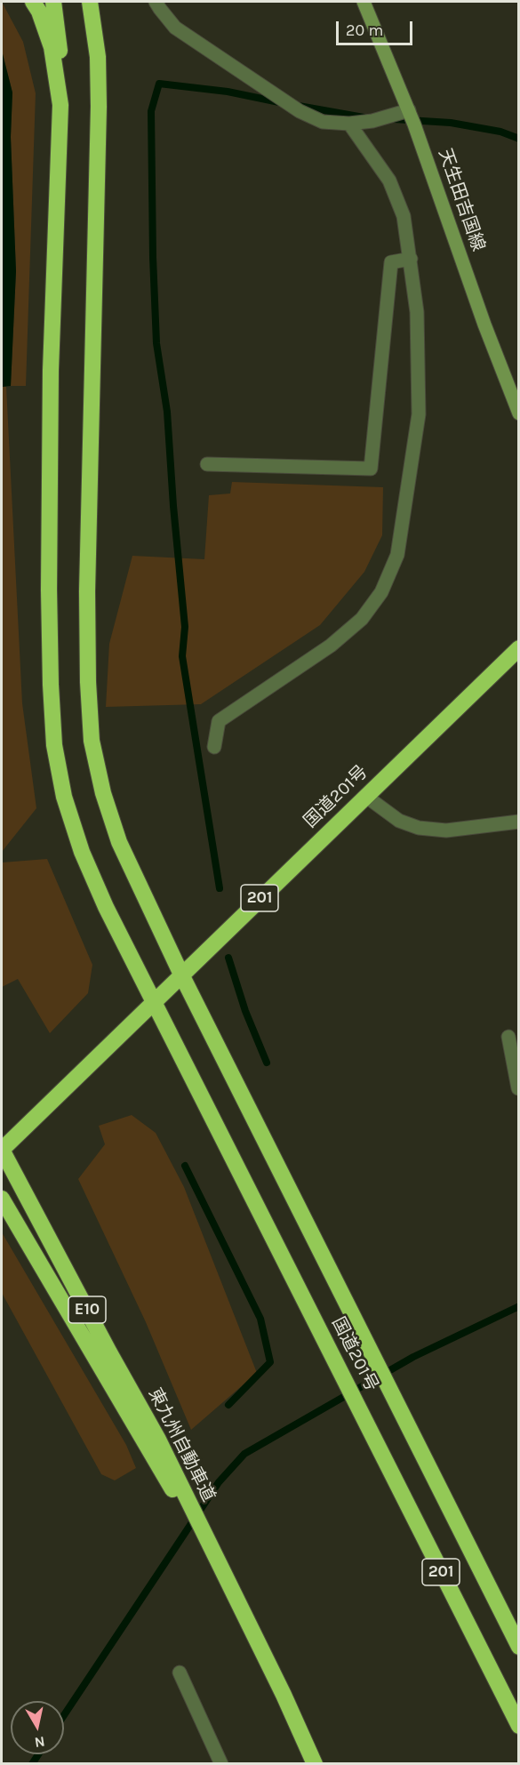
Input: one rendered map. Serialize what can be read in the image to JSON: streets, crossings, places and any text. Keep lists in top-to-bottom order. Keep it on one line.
{"streets":{"highway":["国道201号","201","E10","東九州自動車道"],"main road":["天生田吉国線"]},"crossings":[["国道201号","東九州自動車道"]],"scale_bar":"20 m","north":"bottom"}
